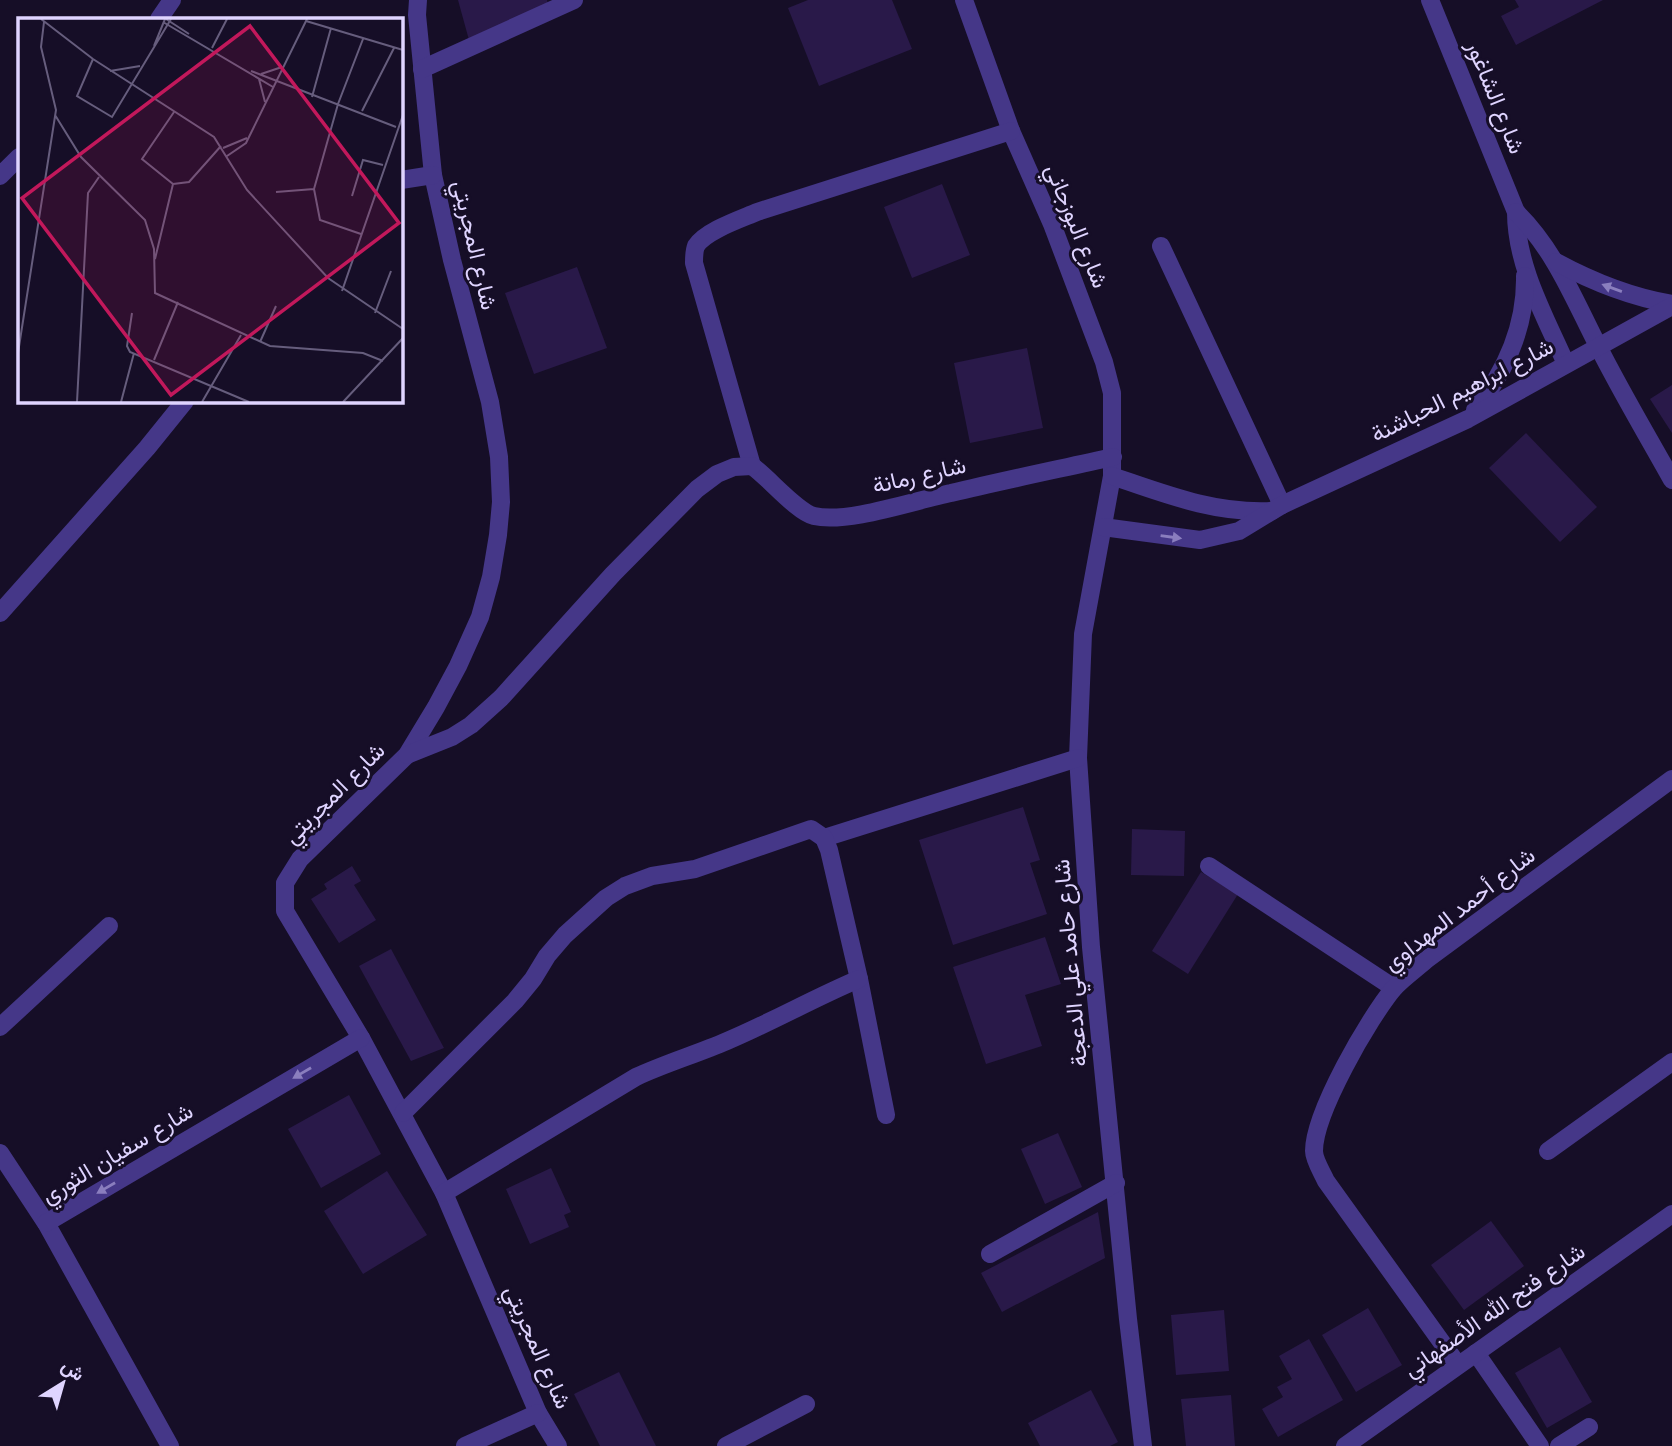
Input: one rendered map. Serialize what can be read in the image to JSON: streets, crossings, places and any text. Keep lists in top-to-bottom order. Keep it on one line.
{"streets":{"street":["شارع الشاغور","شارع البوزجاني","شارع المجريتي","شارع ابراهيم الحباشنة","شارع رمانة","شارع أحمد المهداوي","شارع حامد علي الدعجة","شارع سفيان الثوري","شارع فتح الله الأصفهاني"]},"crossings":[["شارع الشاغور","شارع ابراهيم الحباشنة"],["شارع البوزجاني","شارع ابراهيم الحباشنة"],["شارع البوزجاني","شارع رمانة"],["شارع البوزجاني","شارع حامد علي الدعجة"],["شارع المجريتي","شارع سفيان الثوري"],["شارع ابراهيم الحباشنة","شارع حامد علي الدعجة"],["شارع أحمد المهداوي","شارع فتح الله الأصفهاني"]],"one_way":["شارع سفيان الثوري"],"north":"top right"}
